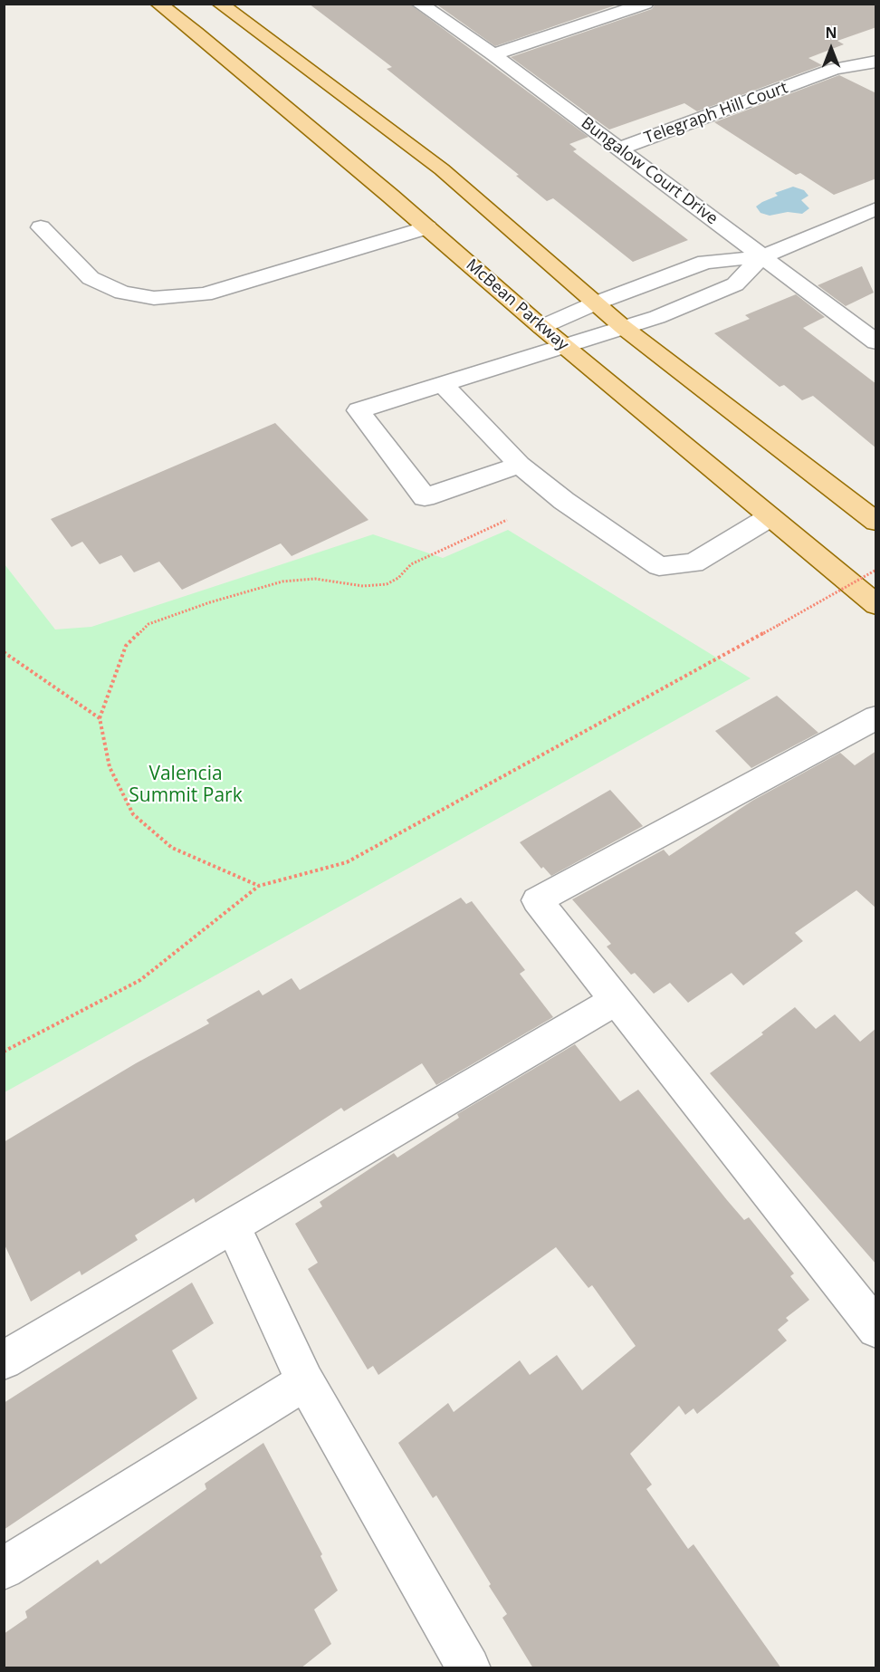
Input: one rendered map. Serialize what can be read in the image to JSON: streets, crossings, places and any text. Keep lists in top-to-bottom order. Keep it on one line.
{"streets":{"main road":["McBean Parkway"],"street":["Telegraph Hill Court","Bungalow Court Drive"]},"crossings":[["Telegraph Hill Court","Bungalow Court Drive"]],"parks":["Valencia Summit Park"],"north":"top"}
